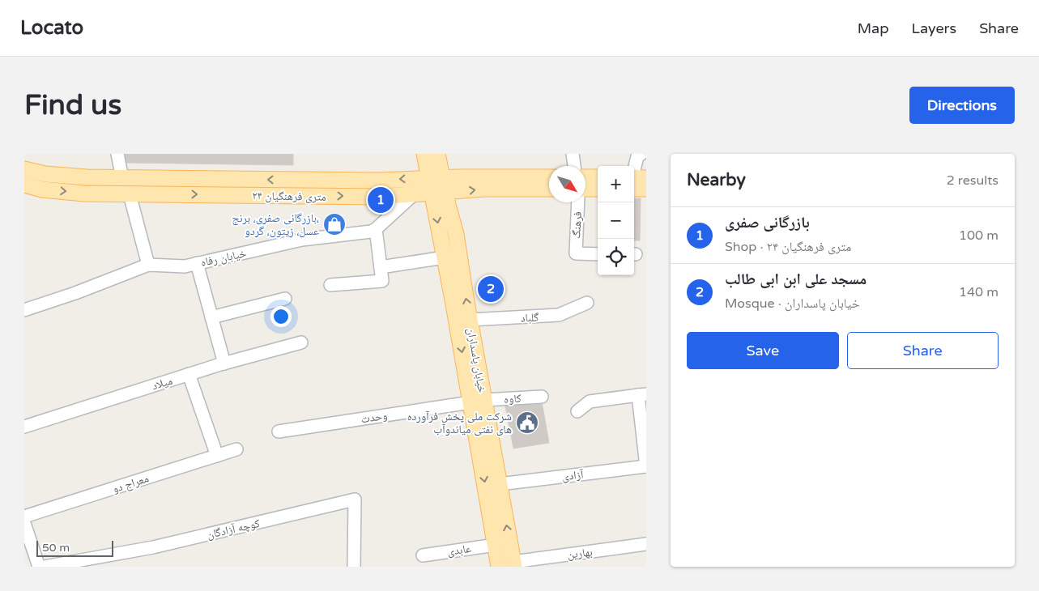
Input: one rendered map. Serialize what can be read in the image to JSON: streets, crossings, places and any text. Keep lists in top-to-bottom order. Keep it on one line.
{"streets":{"main road":["۲۴ متری فرهنگیان","خیابان پاسداران"],"street":["فرهنگ","خیابان رفاه","گلباد","میلاد","کاوه","وحدت","آزادی","معراج دو","کوچه آزادگان","عابدی","بهارین"]},"crossings":[["۲۴ متری فرهنگیان","خیابان پاسداران"],["گلباد","خیابان پاسداران"],["خیابان پاسداران","کاوه"],["خیابان پاسداران","وحدت"],["خیابان پاسداران","آزادی"],["خیابان پاسداران","عابدی"],["خیابان پاسداران","بهارین"],["کاوه","وحدت"]],"places":{"shop":["بازرگانی صفری، برنج، عسل، زیتون، گردو"],"public building":["شرکت ملی پخش فرآورده های نفتی میاندوآب"]},"scale_bar":"50 m","north":"bottom right","page":{"header":"Locato","nav":["Map","Layers","Share"],"buttons":["Directions",["Save","Share"]],"title":"Find us","heading":["Nearby","2 results"],"map_buttons":["+","−"],"pins":["1","2"],"list":[{"mark":"1","name":"بازرگانی صفری","note":"Shop · ۲۴ متری فرهنگیان","value":"100 m"},{"mark":"2","name":"مسجد علی ابن ابی طالب","note":"Mosque · خیابان پاسداران","value":"140 m"}],"scale":"50 m"}}
